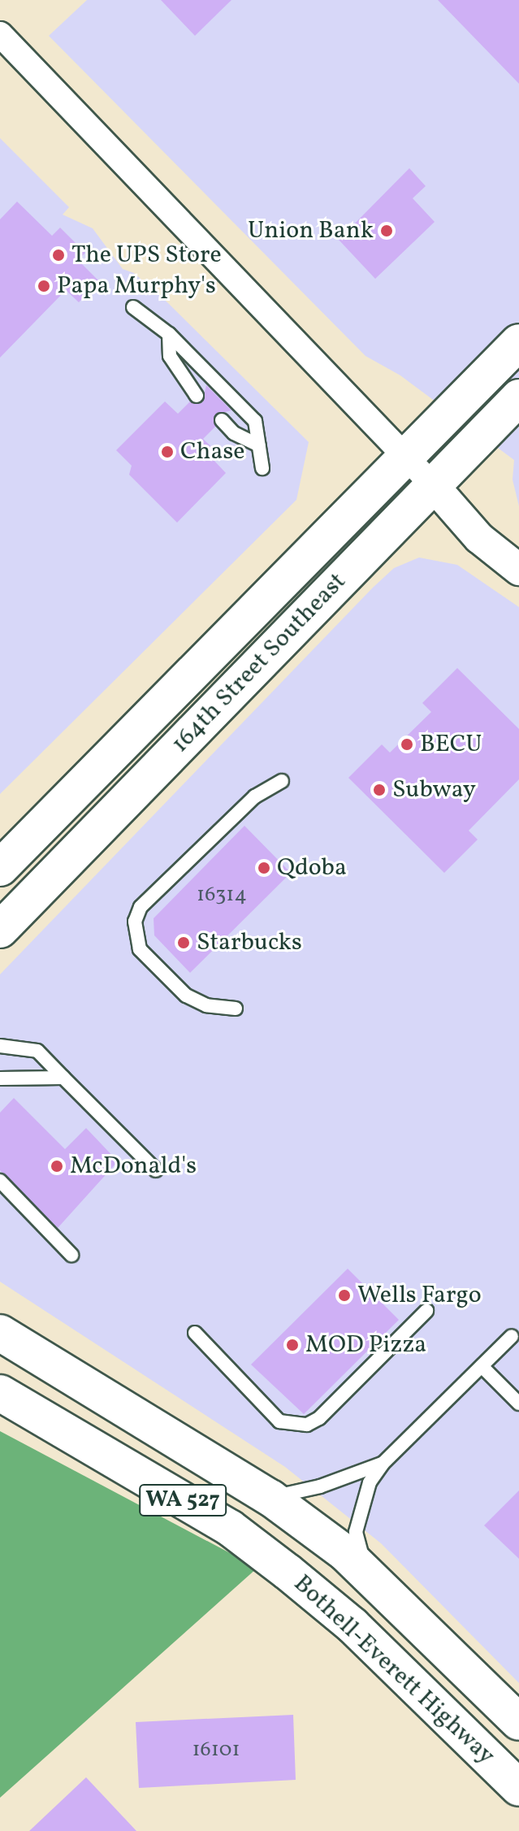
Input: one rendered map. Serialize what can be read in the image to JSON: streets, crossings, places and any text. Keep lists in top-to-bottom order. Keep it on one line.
{"streets":{"main road":["164th Street Southeast","WA 527","Bothell-Everett Highway"]},"places":["Union Bank","The UPS Store","Papa Murphy's","Chase","BECU","Subway","Qdoba","Starbucks","McDonald's","Wells Fargo","MOD Pizza"],"house_numbers":["16314","16101"]}
